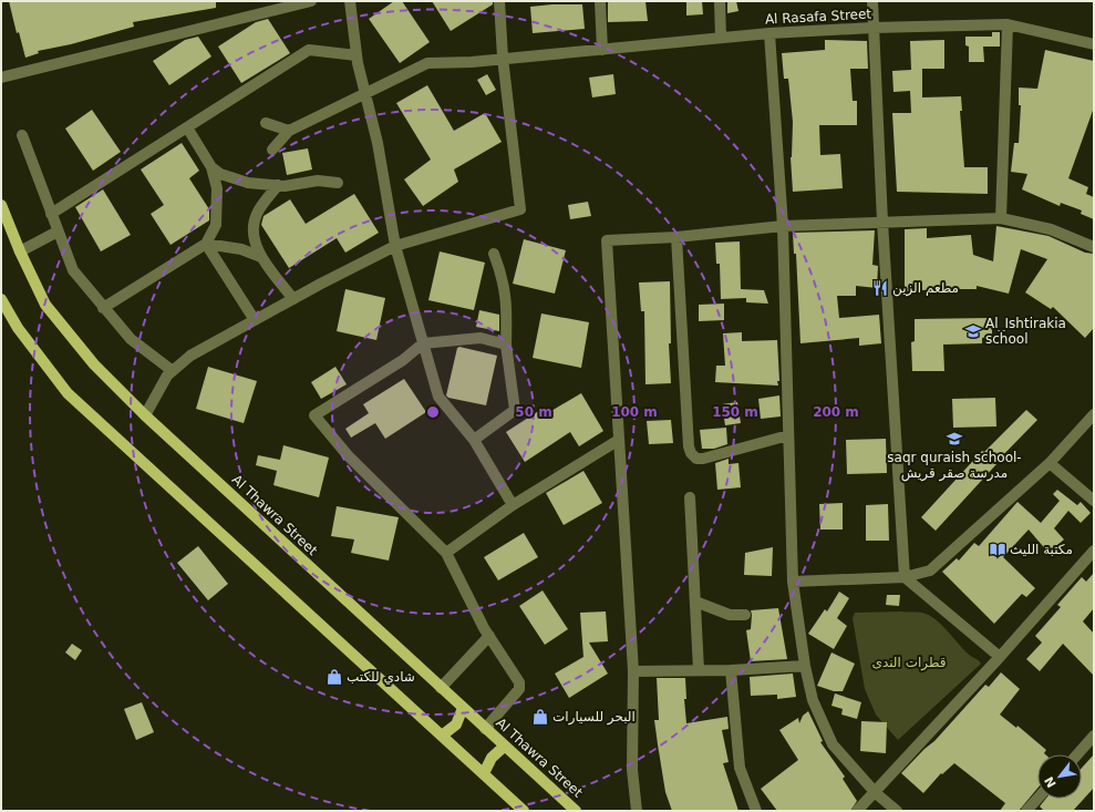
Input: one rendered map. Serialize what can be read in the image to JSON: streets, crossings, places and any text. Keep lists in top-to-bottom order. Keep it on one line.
{"streets":{"main road":["Al Thawra Street"],"street":["Al Rasafa Street"]},"parks":["قطرات الندى"],"places":{"restaurant":["مطعم الزين"],"school or university":["Al_Ishtirakia school","saqr quraish school- مدرسة صقر قريش"],"library":["مكتبة الليث"],"shop":["شادي للكتب","البحر للسيارات"]},"north":"bottom left","rings":["50 m","100 m","150 m","200 m"]}
